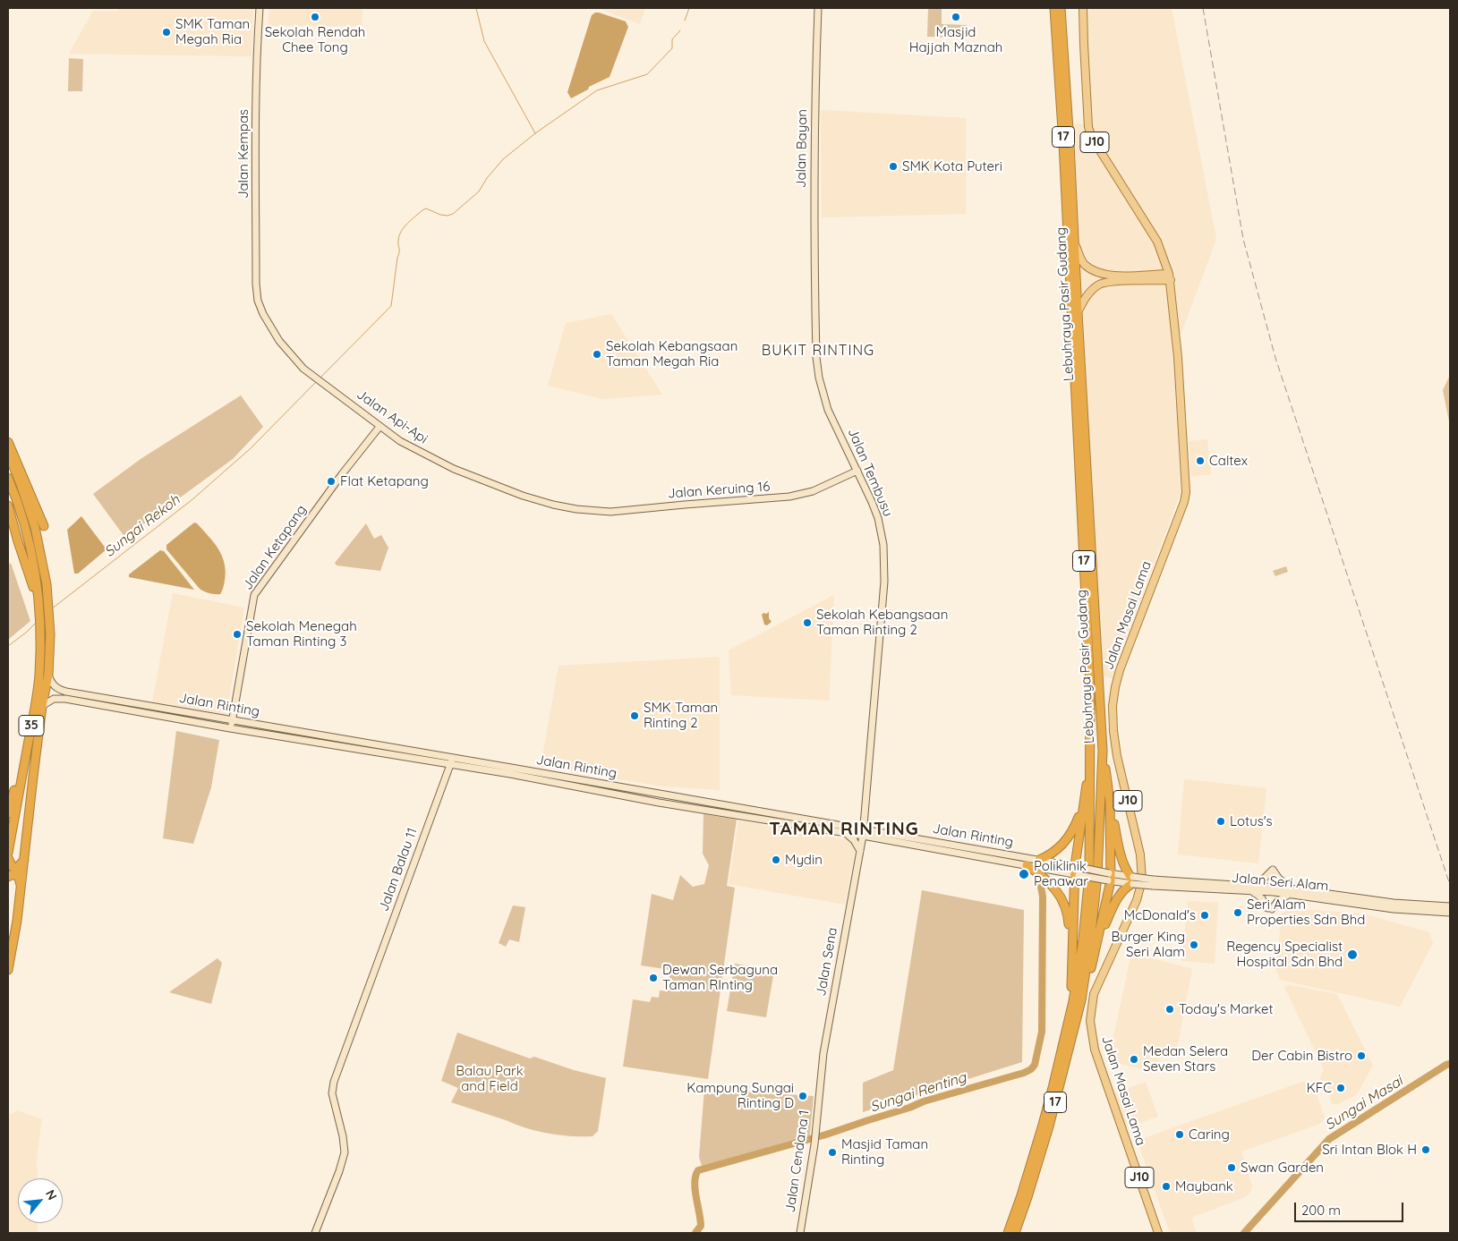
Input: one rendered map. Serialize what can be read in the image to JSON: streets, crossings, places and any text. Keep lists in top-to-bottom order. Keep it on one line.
{"streets":{"highway":["17","Lebuhraya Pasir Gudang","35"],"main road":["J10","Jalan Masai Lama"],"street":["Jalan Bayan","Jalan Kempas","Jalan Api-Api","Jalan Tembusu","Jalan Keruing 16","Jalan Ketapang","Jalan Rinting","Jalan Balau 11","Jalan Seri Alam","Jalan Sena","Jalan Cendana 1"]},"crossings":[["Jalan Bayan","Jalan Tembusu"],["Jalan Kempas","Jalan Api-Api"],["Jalan Api-Api","Jalan Keruing 16"],["Jalan Api-Api","Jalan Ketapang"],["Jalan Tembusu","Jalan Keruing 16"],["Jalan Tembusu","Jalan Rinting"],["Jalan Tembusu","Jalan Sena"],["Jalan Ketapang","Jalan Rinting"],["Jalan Rinting","35"],["Jalan Rinting","Jalan Balau 11"],["Jalan Rinting","Jalan Seri Alam"],["Jalan Rinting","Jalan Sena"],["Jalan Sena","Jalan Cendana 1"]],"districts":["BUKIT RINTING","TAMAN RINTING"],"water":["Sungai Rekoh","Sungai Renting","Sungai Masai"],"parks":["Balau Park and Field"],"places":["Sekolah Rendah Chee Tong","Masjid Hajjah Maznah","SMK Taman Megah Ria","SMK Kota Puteri","Sekolah Kebangsaan Taman Megah Ria","Caltex","Flat Ketapang","Sekolah Kebangsaan Taman Rinting 2","Sekolah Menegah Taman Rinting 3","SMK Taman Rinting 2","Lotus's","Mydin","Poliklinik Penawar","Seri Alam Properties Sdn Bhd","McDonald's","Burger King Seri Alam","Regency Specialist Hospital Sdn Bhd","Dewan Serbaguna Taman RInting","Today's Market","Der Cabin Bistro","Medan Selera Seven Stars","KFC","Kampung Sungai Rinting D","Caring","Sri Intan Blok H","Masjid Taman Rinting","Swan Garden","Maybank"],"scale_bar":"200 m","north":"top right"}
